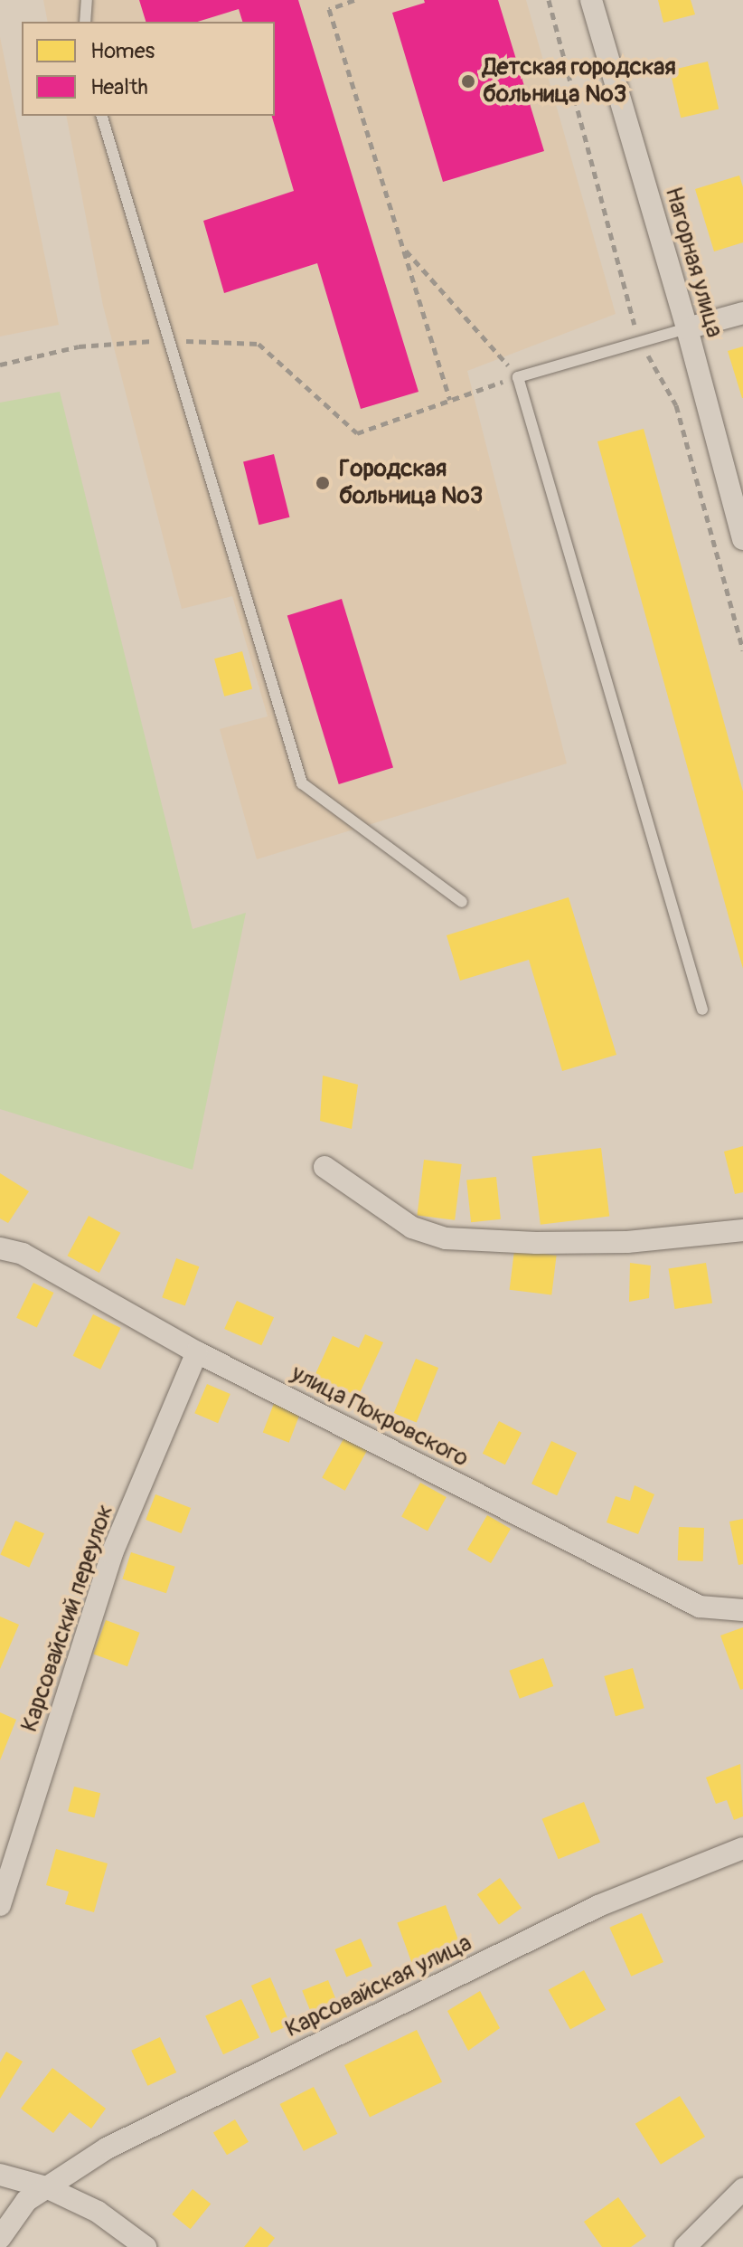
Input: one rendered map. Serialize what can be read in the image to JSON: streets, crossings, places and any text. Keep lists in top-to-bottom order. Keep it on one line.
{"streets":{"street":["Нагорная улица","улица Покровского","Карсовайский переулок","Карсовайская улица"]},"crossings":[["улица Покровского","Карсовайский переулок"]],"places":["Детская городская больница №3","Городская больница №3"],"legend":["Homes","Health"]}
